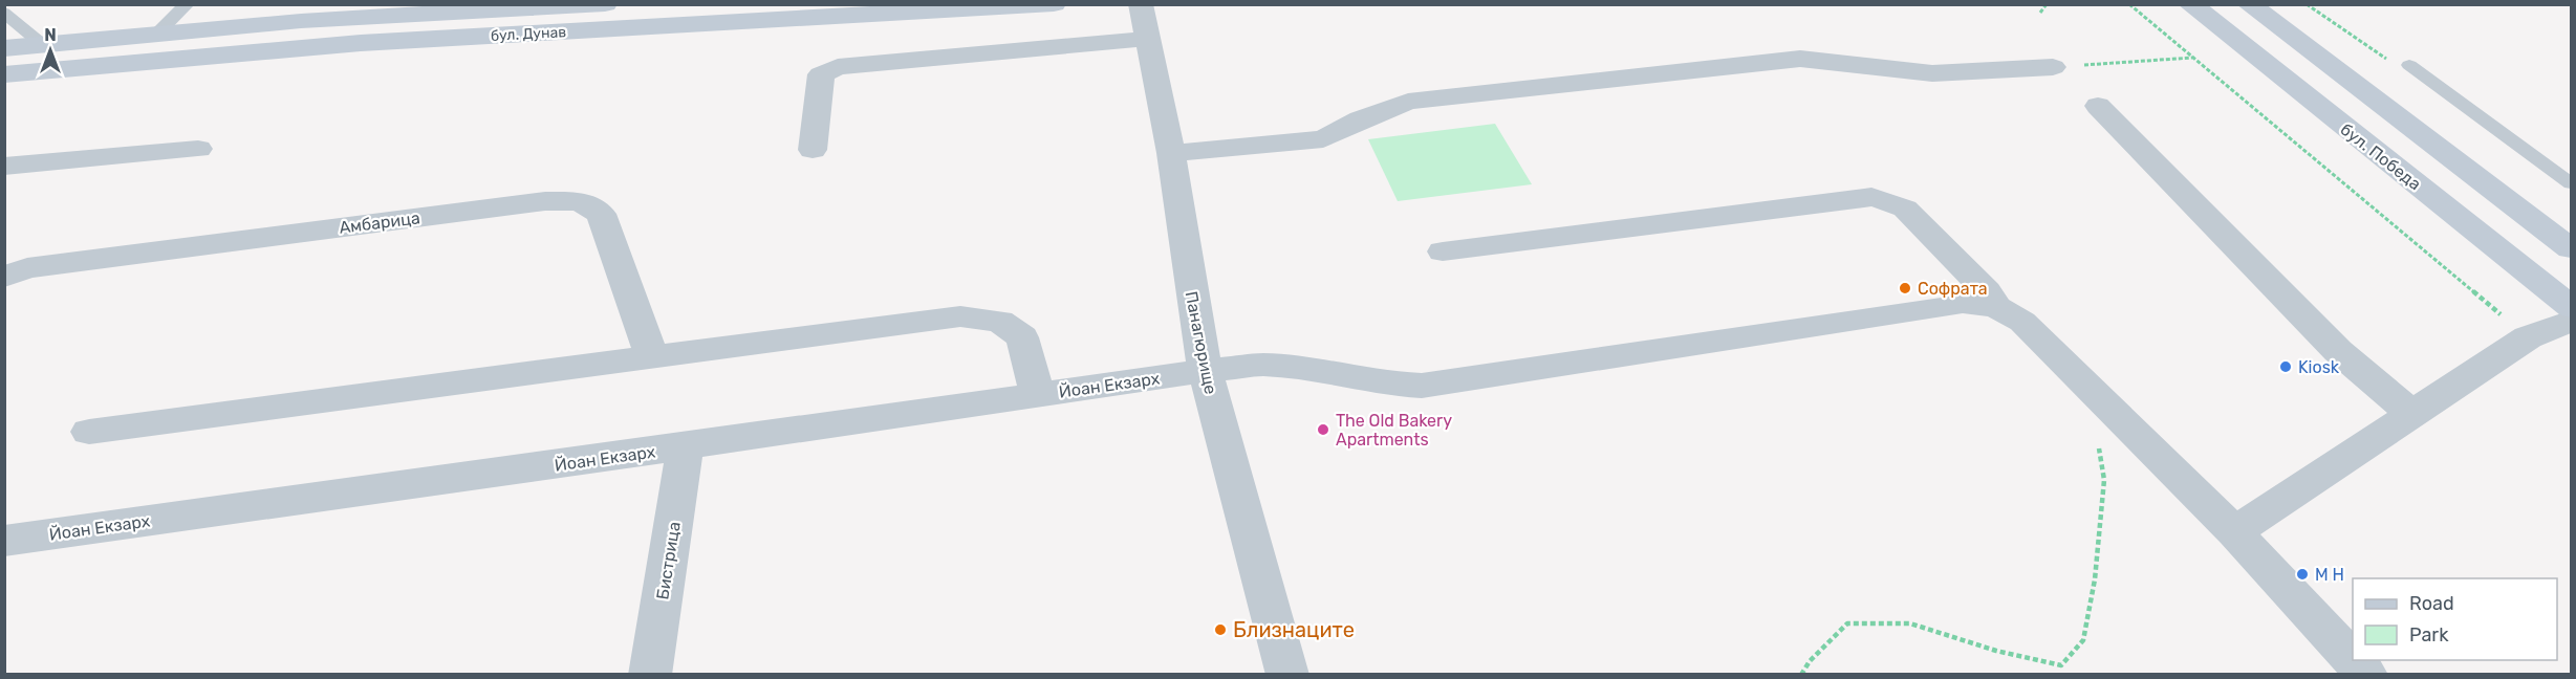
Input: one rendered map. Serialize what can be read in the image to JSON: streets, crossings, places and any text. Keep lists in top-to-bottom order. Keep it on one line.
{"streets":{"main road":["бул. Дунав","бул. Победа"],"street":["Амбарица","Панагюрище","Йоан Екзарх","Бистрица"]},"crossings":[["Панагюрище","Йоан Екзарх"],["Йоан Екзарх","Бистрица"]],"places":["Софрата","Kiosk","The Old Bakery Apartments","М Н","Близнаците"],"legend":["Road","Park"],"north":"top"}
